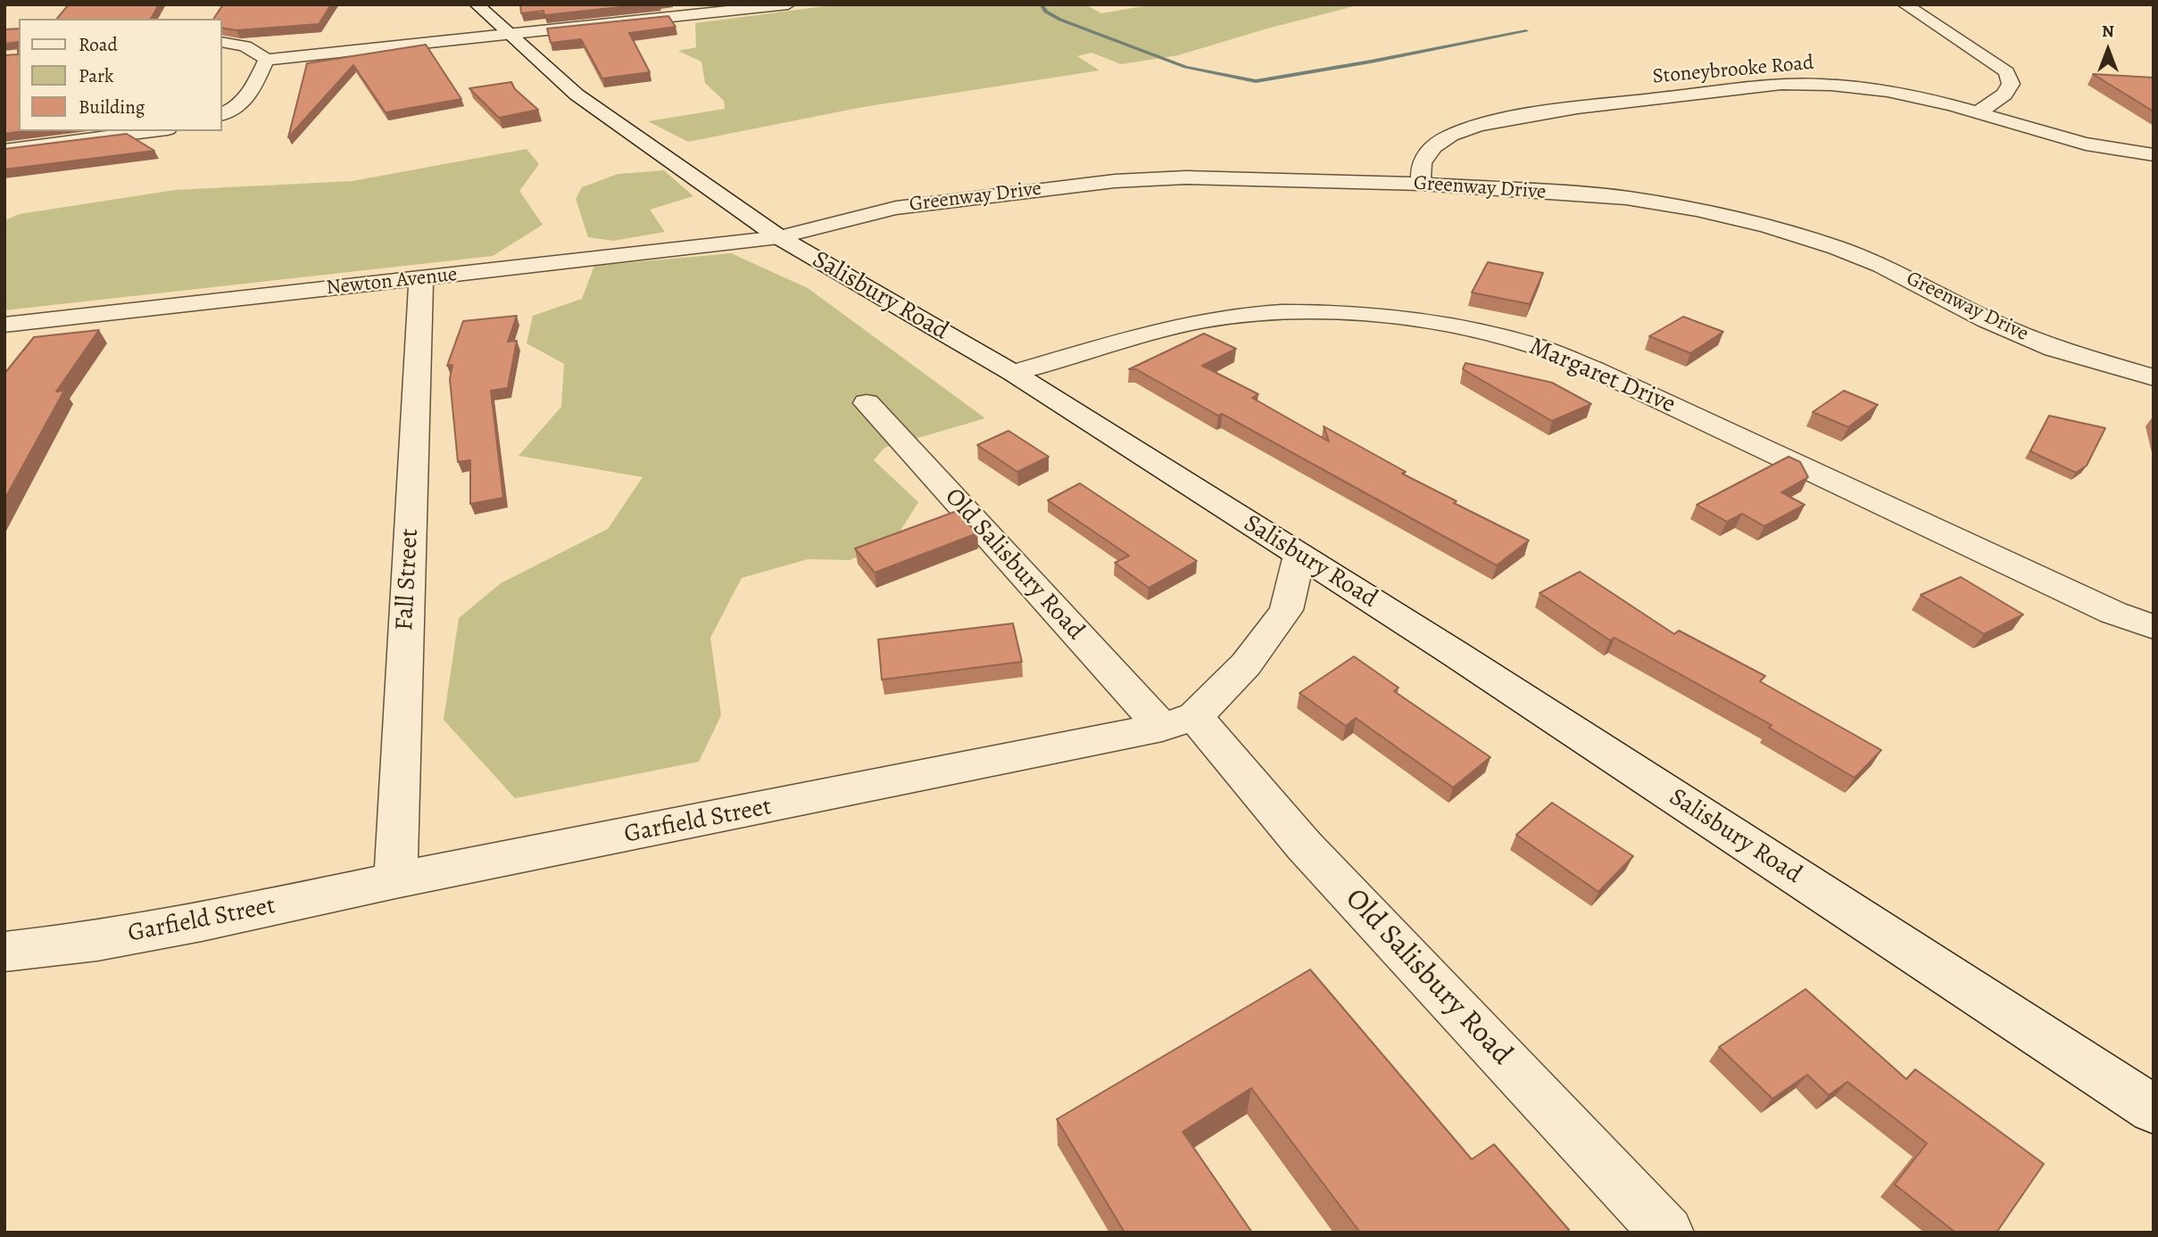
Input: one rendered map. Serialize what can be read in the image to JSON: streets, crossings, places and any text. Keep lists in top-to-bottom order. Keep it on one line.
{"streets":{"street":["Stoneybrooke Road","Greenway Drive","Newton Avenue","Salisbury Road","Margaret Drive","Old Salisbury Road","Fall Street","Garfield Street"]},"crossings":[["Stoneybrooke Road","Greenway Drive"],["Greenway Drive","Newton Avenue"],["Greenway Drive","Salisbury Road"],["Newton Avenue","Salisbury Road"],["Newton Avenue","Fall Street"],["Salisbury Road","Margaret Drive"],["Old Salisbury Road","Garfield Street"],["Fall Street","Garfield Street"]],"legend":["Road","Park","Building"],"north":"top"}
